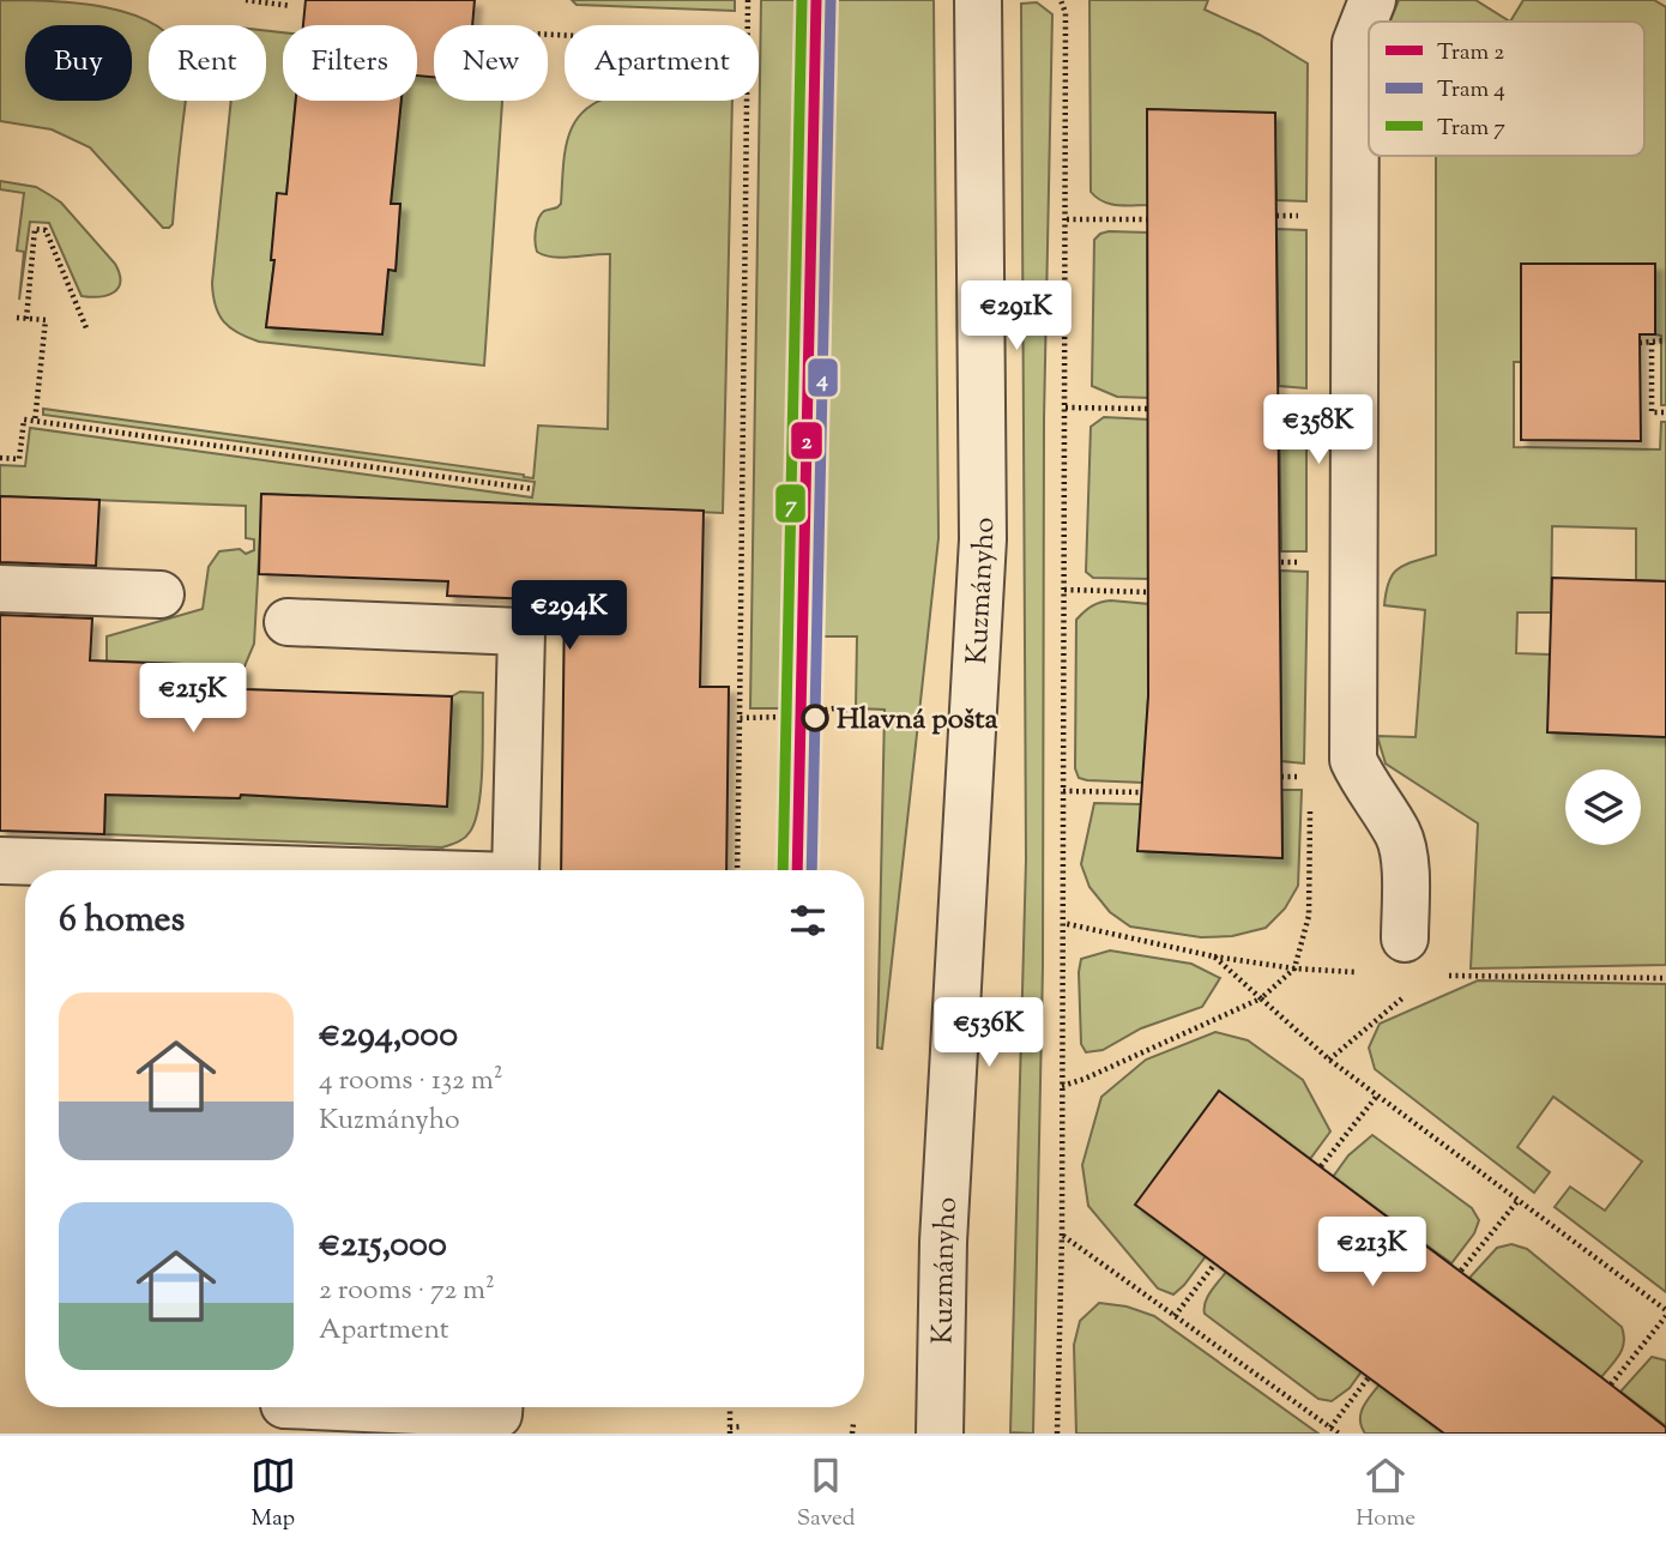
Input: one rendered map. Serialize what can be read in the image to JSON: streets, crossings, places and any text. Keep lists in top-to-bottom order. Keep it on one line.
{"streets":{"street":["Kuzmányho"]},"places":["Hlavná pošta"],"lines":["tram line 2","tram line 4","tram line 7"],"legend":["Tram 2","Tram 4","Tram 7"],"page":{"chip":["Buy","Rent","Filters","New","Apartment"],"price":["€291K","€358K","€294K","€215K","€536K","€213K"],"heading":"6 homes","list":[{"name":"€294,000","note":"4 rooms · 132 m² · Kuzmányho"},{"name":"€215,000","note":"2 rooms · 72 m² · Apartment"}],"tabs":["Map","Saved","Home"]}}
